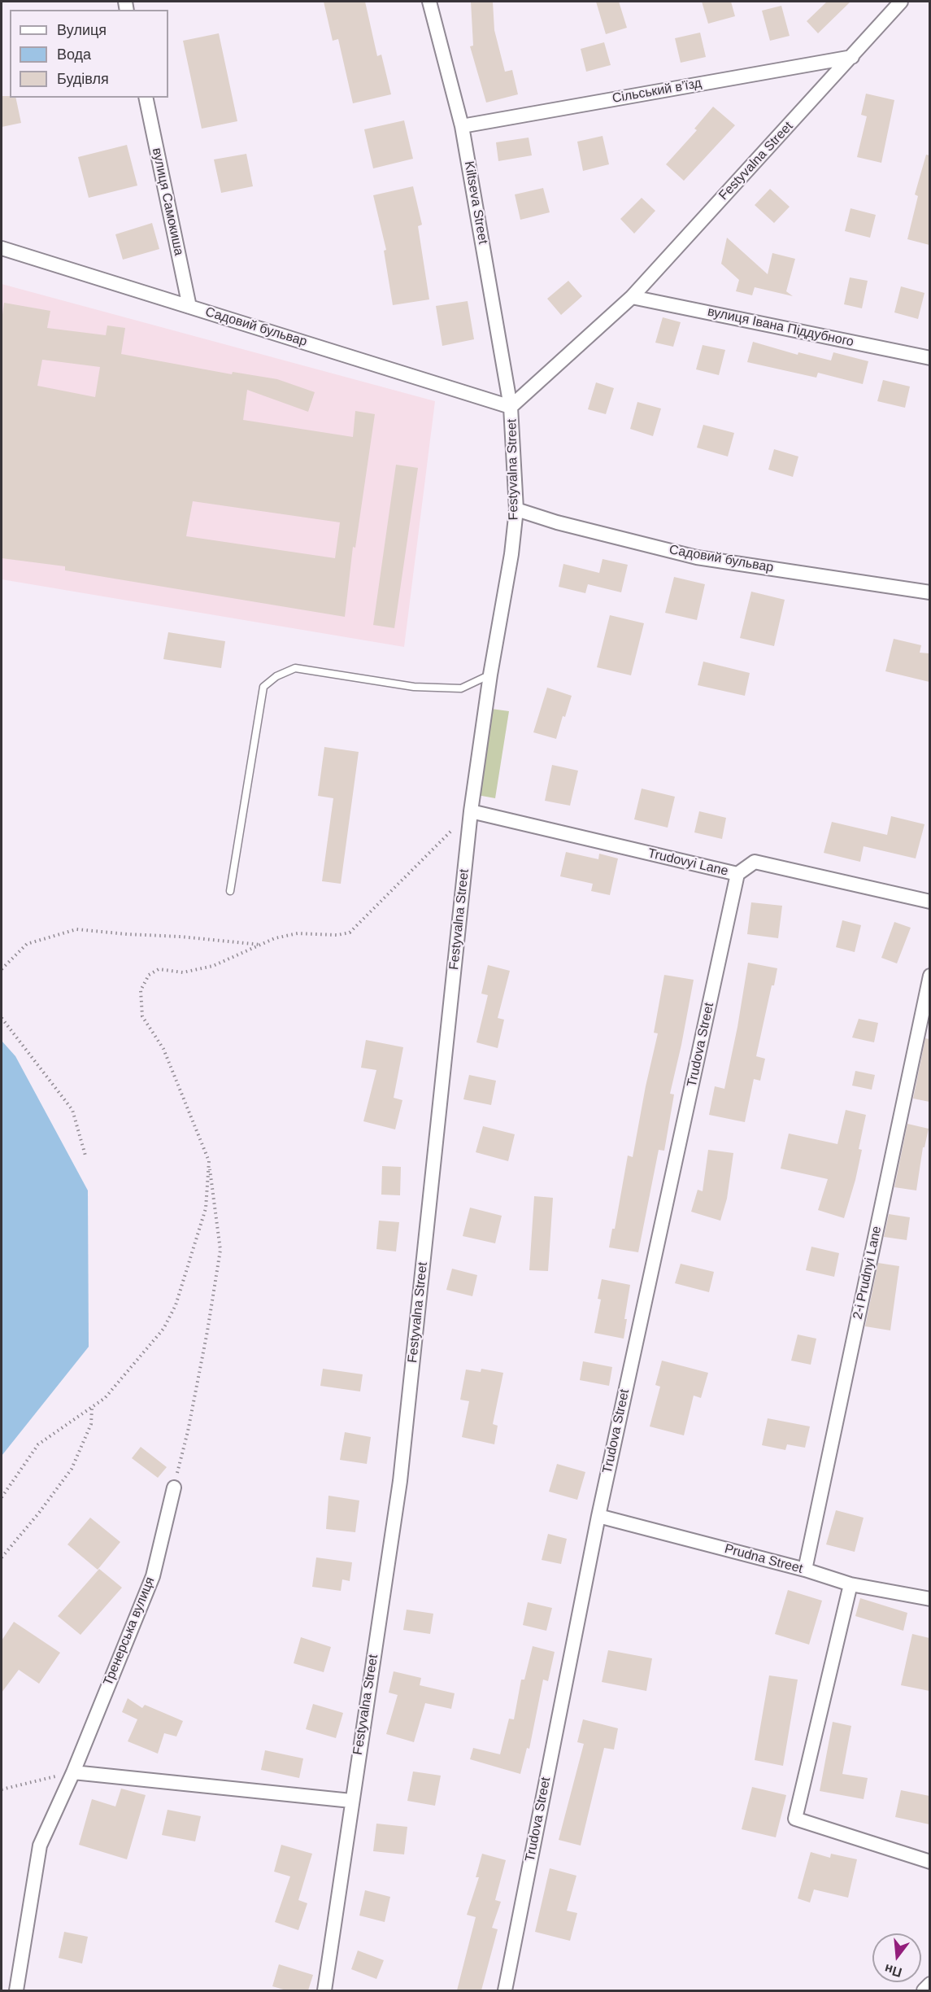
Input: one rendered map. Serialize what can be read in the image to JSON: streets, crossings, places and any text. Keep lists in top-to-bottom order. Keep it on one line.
{"streets":{"street":["Сільський в’їзд","Festyvalna Street","вулиця Самокиша","Kiltseva Street","Садовий бульвар","вулиця Івана Піддубного","Trudovyi Lane","Trudova Street","2-i Prudnyi Lane","Prudna Street","Тренерська вулиця"]},"crossings":[["Сільський в’їзд","Festyvalna Street"],["Сільський в’їзд","Kiltseva Street"],["Festyvalna Street","Kiltseva Street"],["Festyvalna Street","Садовий бульвар"],["Festyvalna Street","вулиця Івана Піддубного"],["Festyvalna Street","Trudovyi Lane"],["вулиця Самокиша","Садовий бульвар"],["Kiltseva Street","Садовий бульвар"],["Trudovyi Lane","Trudova Street"],["Trudova Street","Prudna Street"],["2-i Prudnyi Lane","Prudna Street"]],"legend":["Вулиця","Вода","Будівля"],"north":"bottom"}
